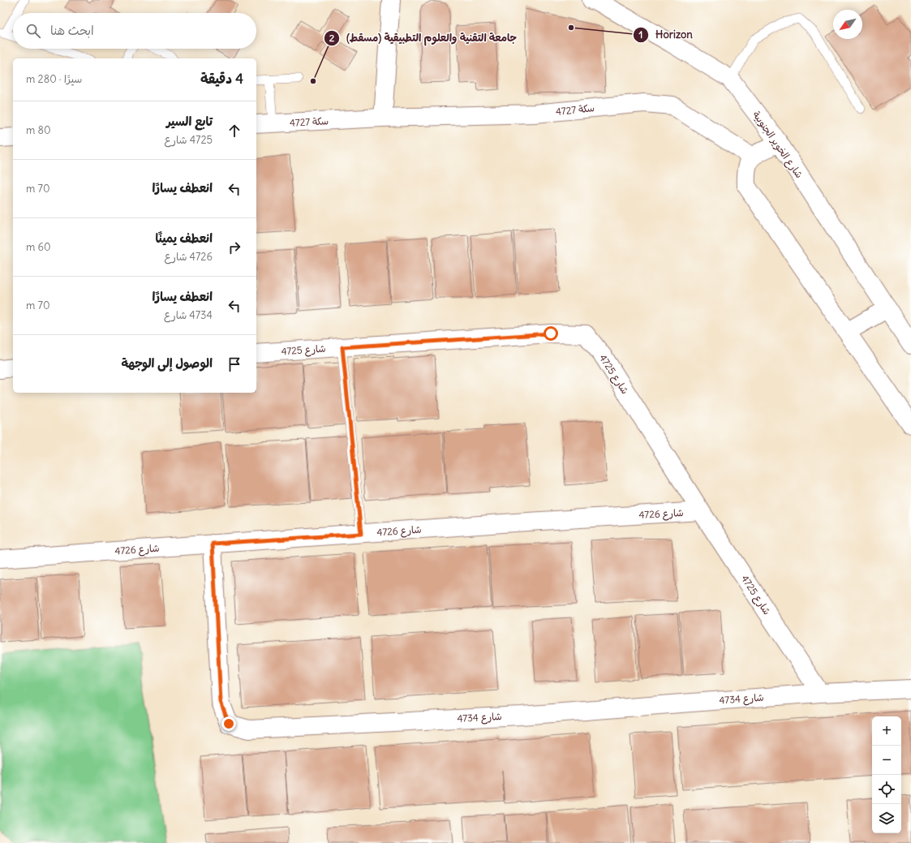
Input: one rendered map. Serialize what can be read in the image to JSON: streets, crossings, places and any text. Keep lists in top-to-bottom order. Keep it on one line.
{"streets":{"street":["سكة 4727","شارع الخوير الجنوبية","4725 شارع","4726 شارع","4734 شارع"]},"crossings":[["4725 شارع","4726 شارع"],["4725 شارع","4734 شارع"],["4726 شارع","4734 شارع"]],"places":["Horizon","(جامعة التقنية والعلوم التطبيقية (مسقط"],"north":"bottom left","page":{"search":"ابحث هنا","heading":["4 دقيقة","سيرًا · 280 m"],"list":[["تابع السير","4725 شارع","80 m"],["انعطف يسارًا","70 m"],["انعطف يمينًا","4726 شارع","60 m"],["انعطف يسارًا","4734 شارع","70 m"],"الوصول إلى الوجهة"],"map_buttons":["+","−"]}}
